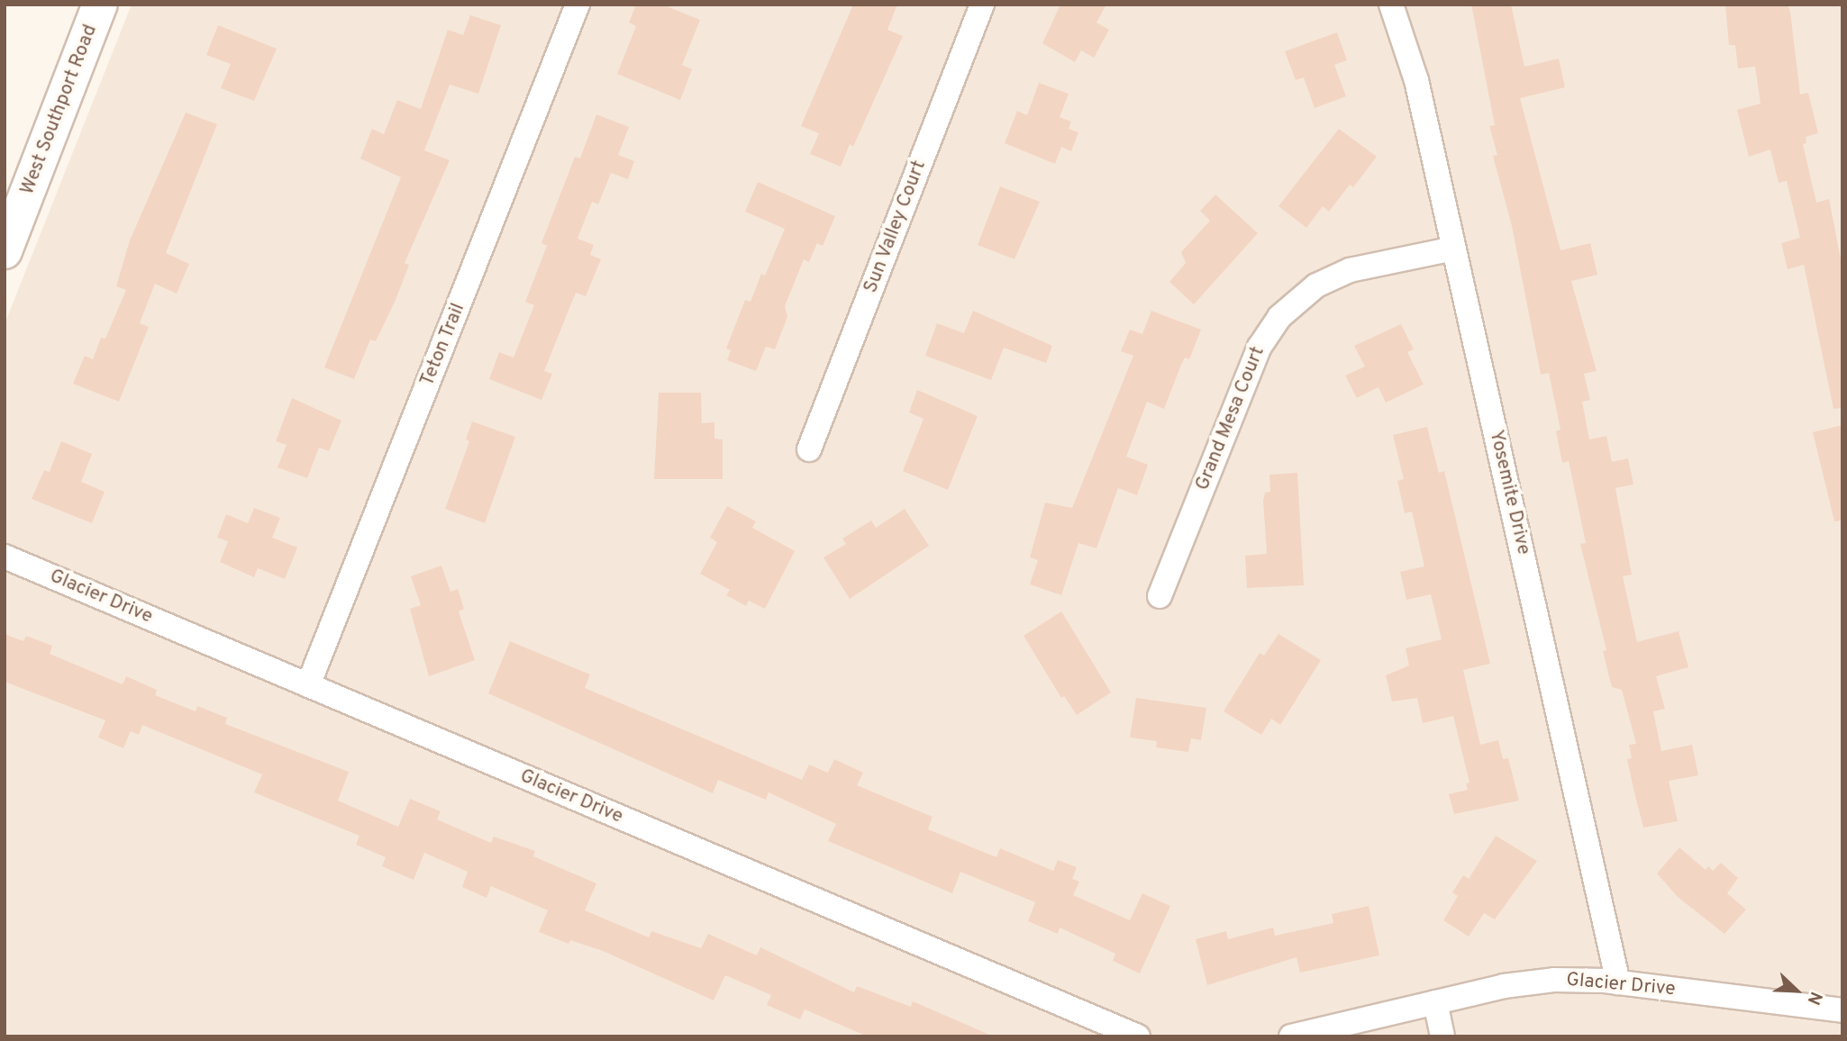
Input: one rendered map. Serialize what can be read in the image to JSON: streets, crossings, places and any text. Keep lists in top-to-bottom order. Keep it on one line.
{"streets":{"main road":["West Southport Road"],"street":["Sun Valley Court","Teton Trail","Grand Mesa Court","Yosemite Drive","Glacier Drive"]},"crossings":[["Teton Trail","Glacier Drive"],["Grand Mesa Court","Yosemite Drive"],["Yosemite Drive","Glacier Drive"]],"north":"bottom right"}
